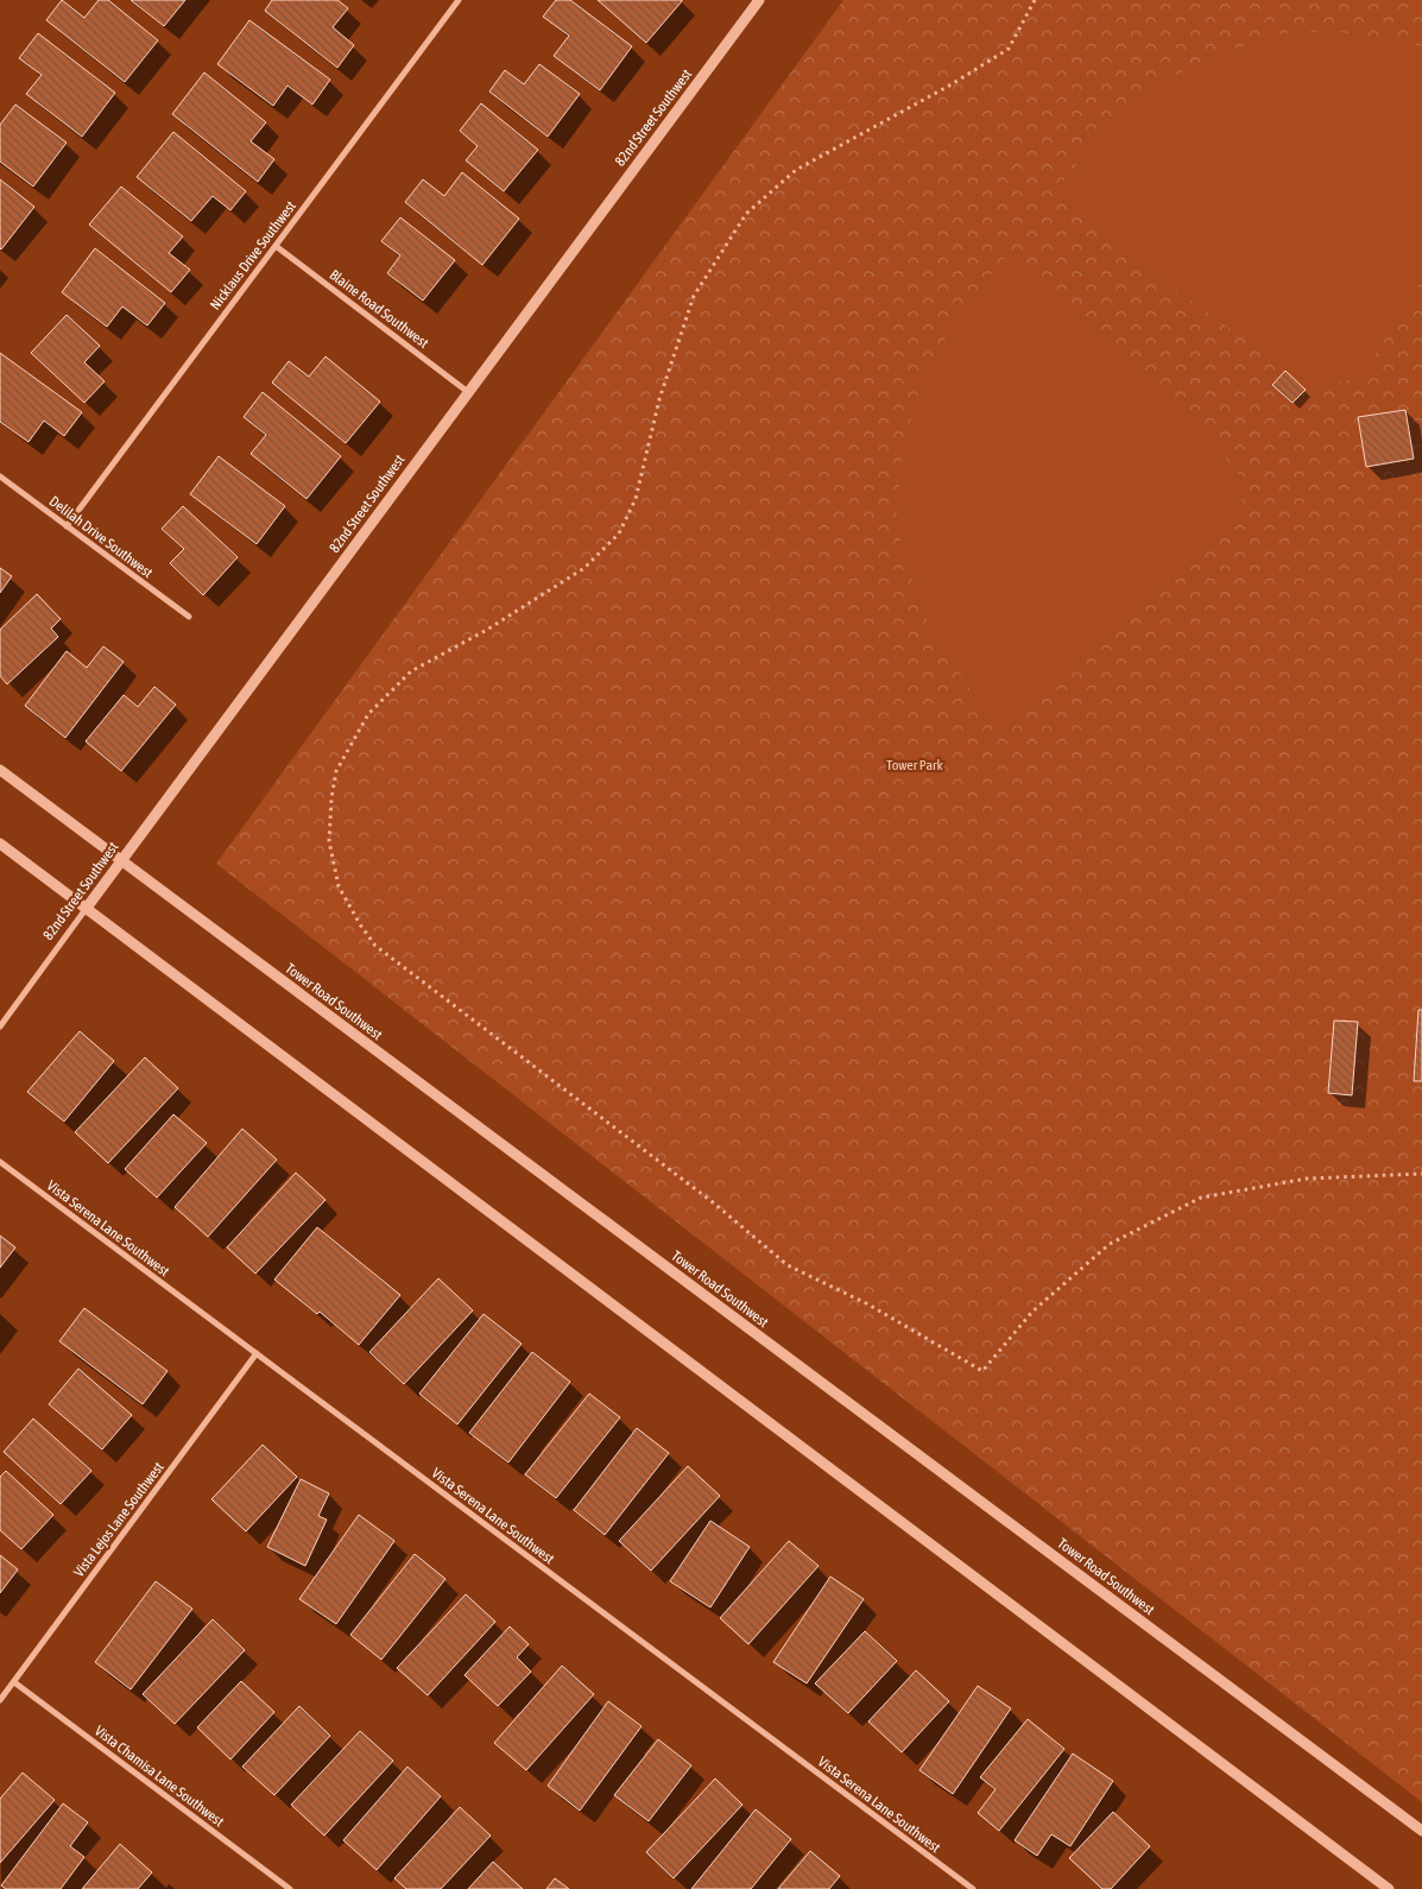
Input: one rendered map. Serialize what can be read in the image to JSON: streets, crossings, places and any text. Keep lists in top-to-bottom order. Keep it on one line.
{"streets":{"street":["82nd Street Southwest","Nicklaus Drive Southwest","Blaine Road Southwest","Delilah Drive Southwest","Tower Road Southwest","Vista Serena Lane Southwest","Vista Lejos Lane Southwest","Vista Chamisa Lane Southwest"]},"crossings":[["82nd Street Southwest","Blaine Road Southwest"],["82nd Street Southwest","Tower Road Southwest"],["Nicklaus Drive Southwest","Blaine Road Southwest"],["Nicklaus Drive Southwest","Delilah Drive Southwest"],["Vista Serena Lane Southwest","Vista Lejos Lane Southwest"],["Vista Lejos Lane Southwest","Vista Chamisa Lane Southwest"]],"parks":["Tower Park"]}
